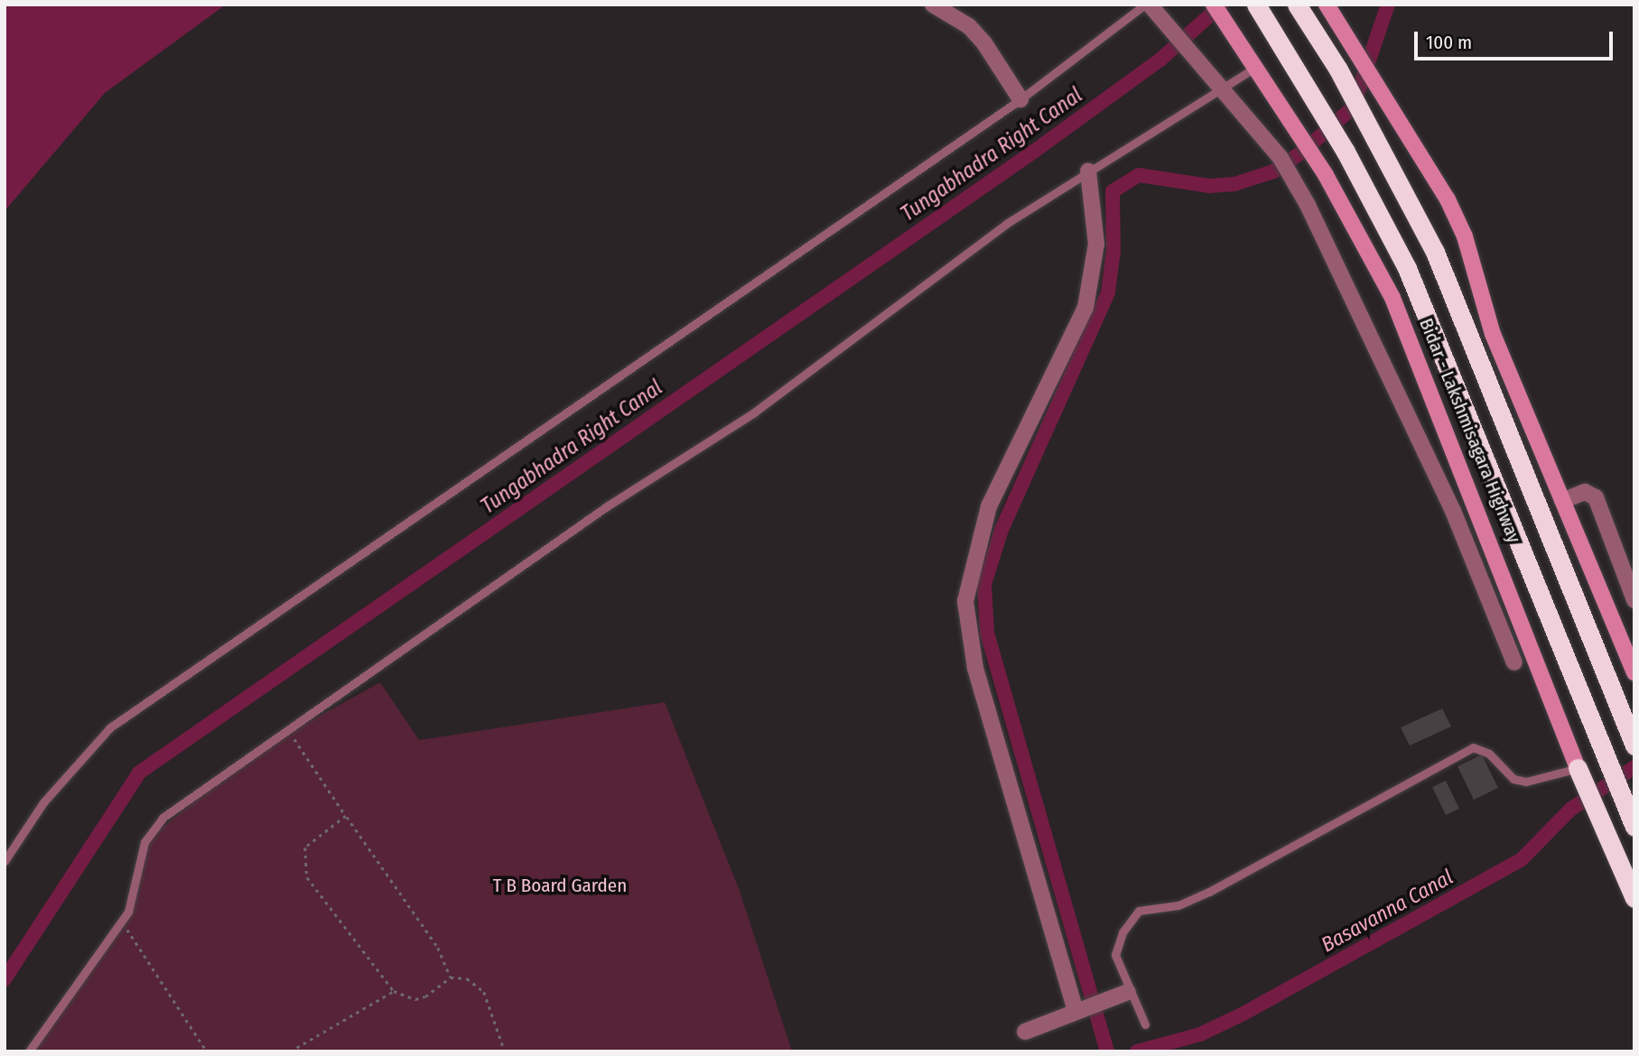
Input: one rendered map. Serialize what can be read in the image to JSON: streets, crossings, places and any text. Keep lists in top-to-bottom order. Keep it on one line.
{"streets":{"highway":["Bidar - Lakshmisagara Highway"]},"water":["Tungabhadra Right Canal","Basavanna Canal"],"parks":["T B Board Garden"],"scale_bar":"100 m"}
